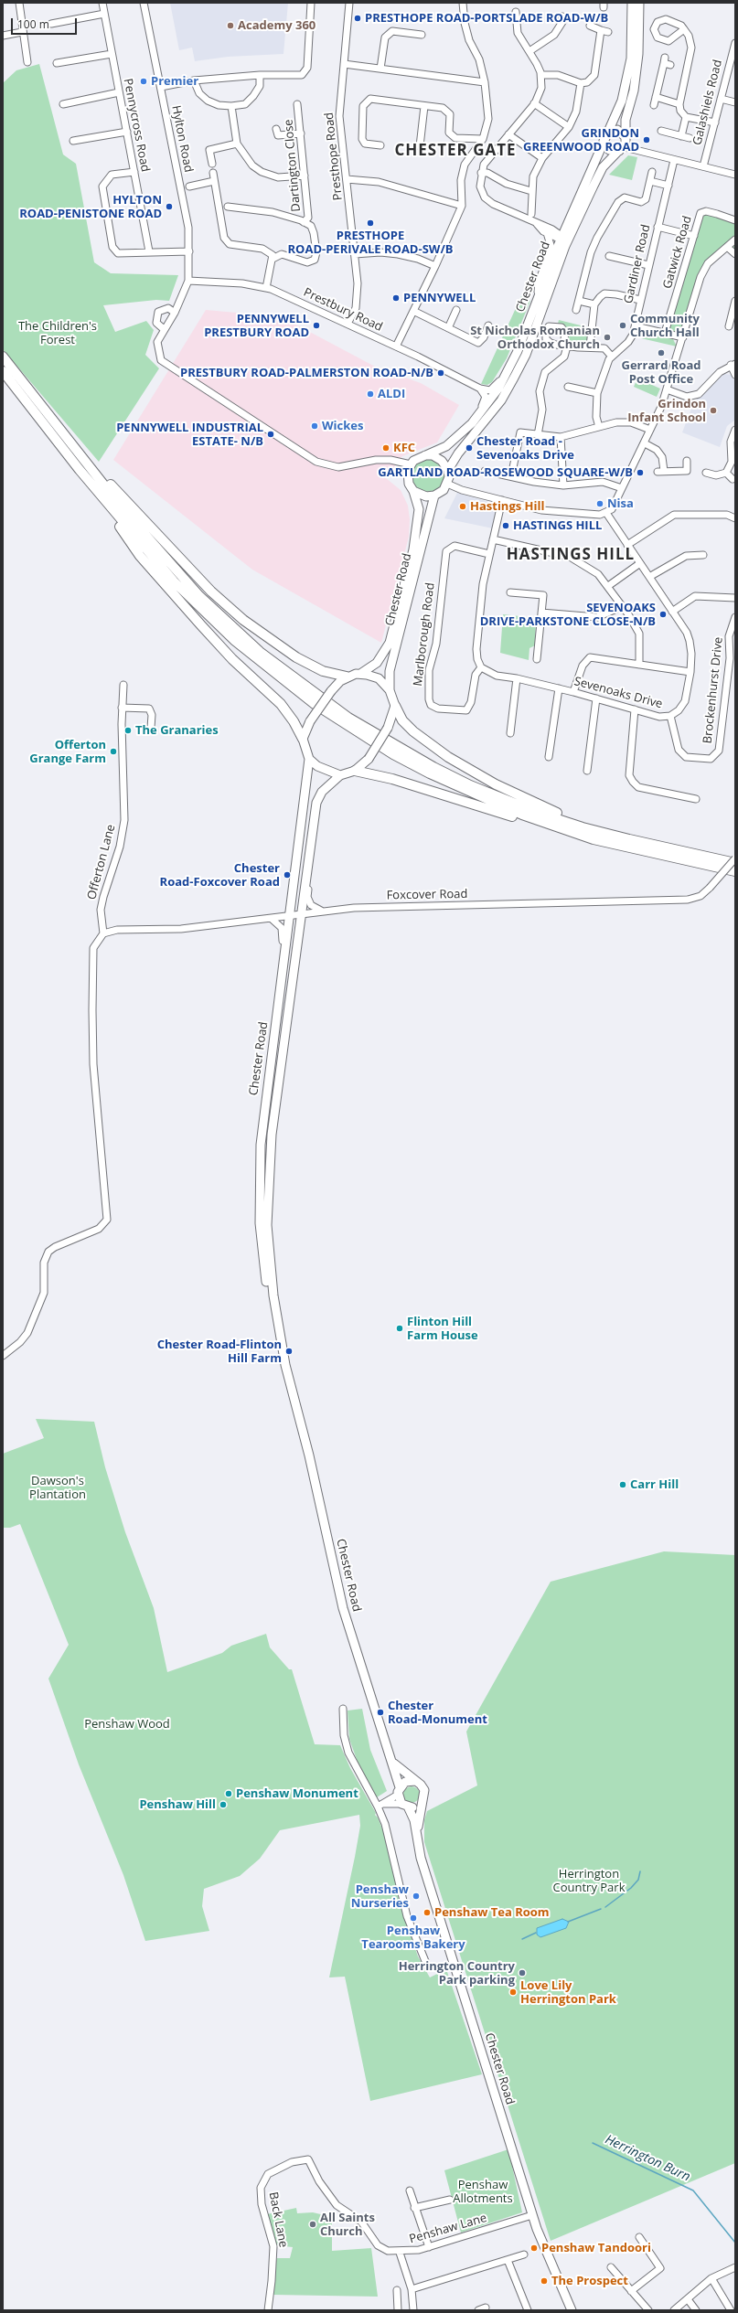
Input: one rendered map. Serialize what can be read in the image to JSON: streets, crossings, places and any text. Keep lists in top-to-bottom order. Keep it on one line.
{"streets":{"main road":["Chester Road"],"street":["Galashiels Road","Pennycross Road","Hylton Road","Presthope Road","Dartington Close","Gatwick Road","Gardiner Road","Prestbury Road","Marlborough Road","Brockenhurst Drive","Sevenoaks Drive","Offerton Lane","Foxcover Road","Back Lane","Penshaw Lane"]},"crossings":[["Hylton Road","Prestbury Road"],["Presthope Road","Prestbury Road"],["Chester Road","Foxcover Road"],["Chester Road","Penshaw Lane"],["Marlborough Road","Sevenoaks Drive"],["Brockenhurst Drive","Sevenoaks Drive"],["Offerton Lane","Foxcover Road"],["Back Lane","Penshaw Lane"]],"districts":["CHESTER GATE","HASTINGS HILL"],"water":["Herrington Burn"],"parks":["The Children's Forest","Dawson's Plantation","Penshaw Wood","Herrington Country Park","Penshaw Allotments"],"places":["PRESTHOPE ROAD-PORTSLADE ROAD-W/B","Academy 360","Premier","GRINDON GREENWOOD ROAD","HYLTON ROAD-PENISTONE ROAD","PRESTHOPE ROAD-PERIVALE ROAD-SW/B","PENNYWELL","PENNYWELL PRESTBURY ROAD","Community Church Hall","St Nicholas Romanian Orthodox Church","Gerrard Road Post Office","PRESTBURY ROAD-PALMERSTON ROAD-N/B","ALDI","Grindon Infant School","Wickes","PENNYWELL INDUSTRIAL ESTATE- N/B","KFC","Chester Road - Sevenoaks Drive","GARTLAND ROAD-ROSEWOOD SQUARE-W/B","Nisa","Hastings Hill","HASTINGS HILL","SEVENOAKS DRIVE-PARKSTONE CLOSE-N/B","The Granaries","Offerton Grange Farm","Chester Road-Foxcover Road","Flinton Hill Farm House","Chester Road-Flinton Hill Farm","Carr Hill","Chester Road-Monument","Penshaw Monument","Penshaw Hill","Penshaw Nurseries","Penshaw Tea Room","Penshaw Tearooms Bakery","Herrington Country Park parking","Love Lily Herrington Park","All Saints Church","Penshaw Tandoori","The Prospect"],"scale_bar":"100 m"}
